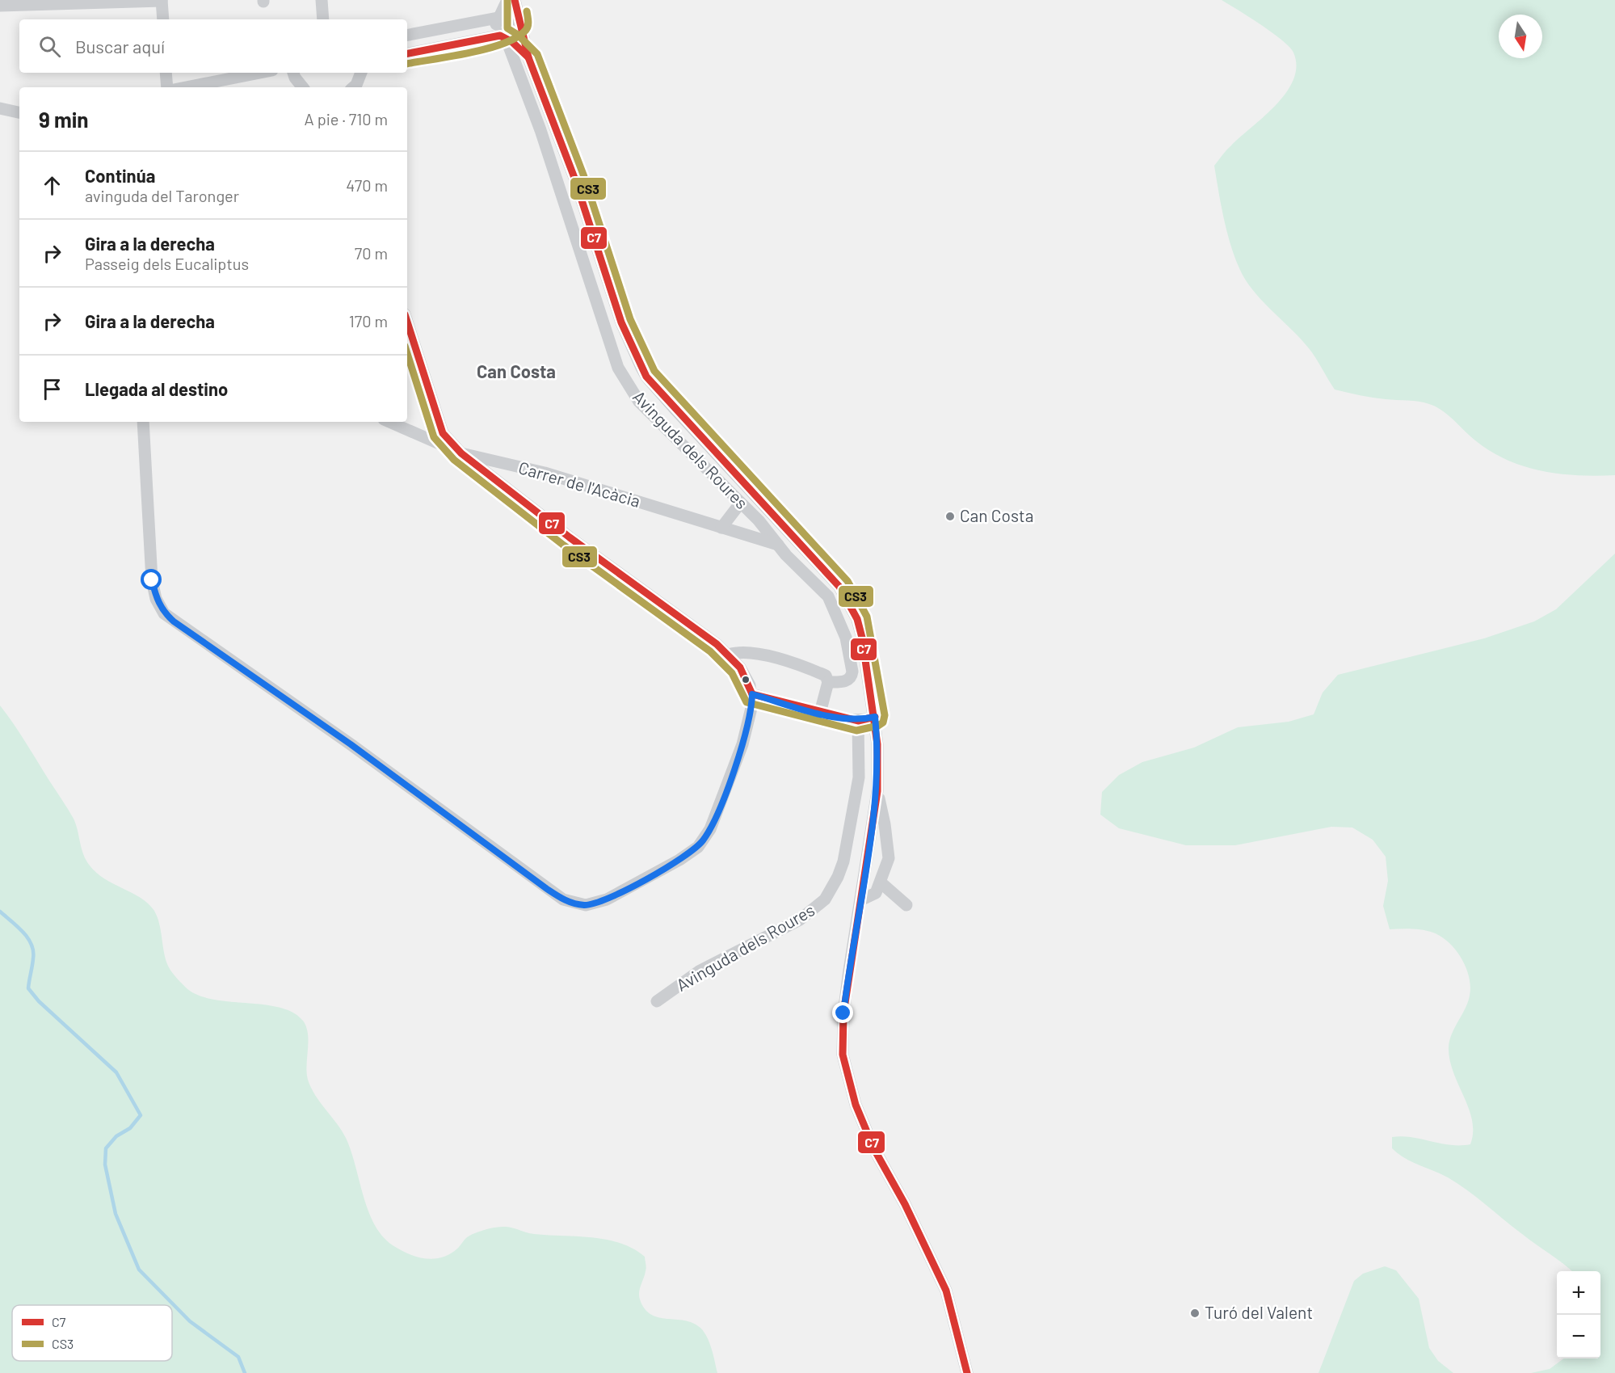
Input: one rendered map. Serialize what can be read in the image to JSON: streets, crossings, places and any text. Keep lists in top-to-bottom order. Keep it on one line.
{"streets":{"street":["Avinguda dels Roures","Carrer de l'Acàcia"]},"crossings":[["Avinguda dels Roures","Carrer de l'Acàcia"]],"districts":["Can Costa"],"places":["Can Costa","Turó del Valent"],"lines":["transit line C7","transit line CS3"],"legend":["C7","CS3"],"north":"bottom","page":{"search":"Buscar aquí","heading":["9 min","A pie · 710 m"],"list":[["Continúa","avinguda del Taronger","470 m"],["Gira a la derecha","Passeig dels Eucaliptus","70 m"],["Gira a la derecha","170 m"],"Llegada al destino"],"map_buttons":["+","−"]}}
